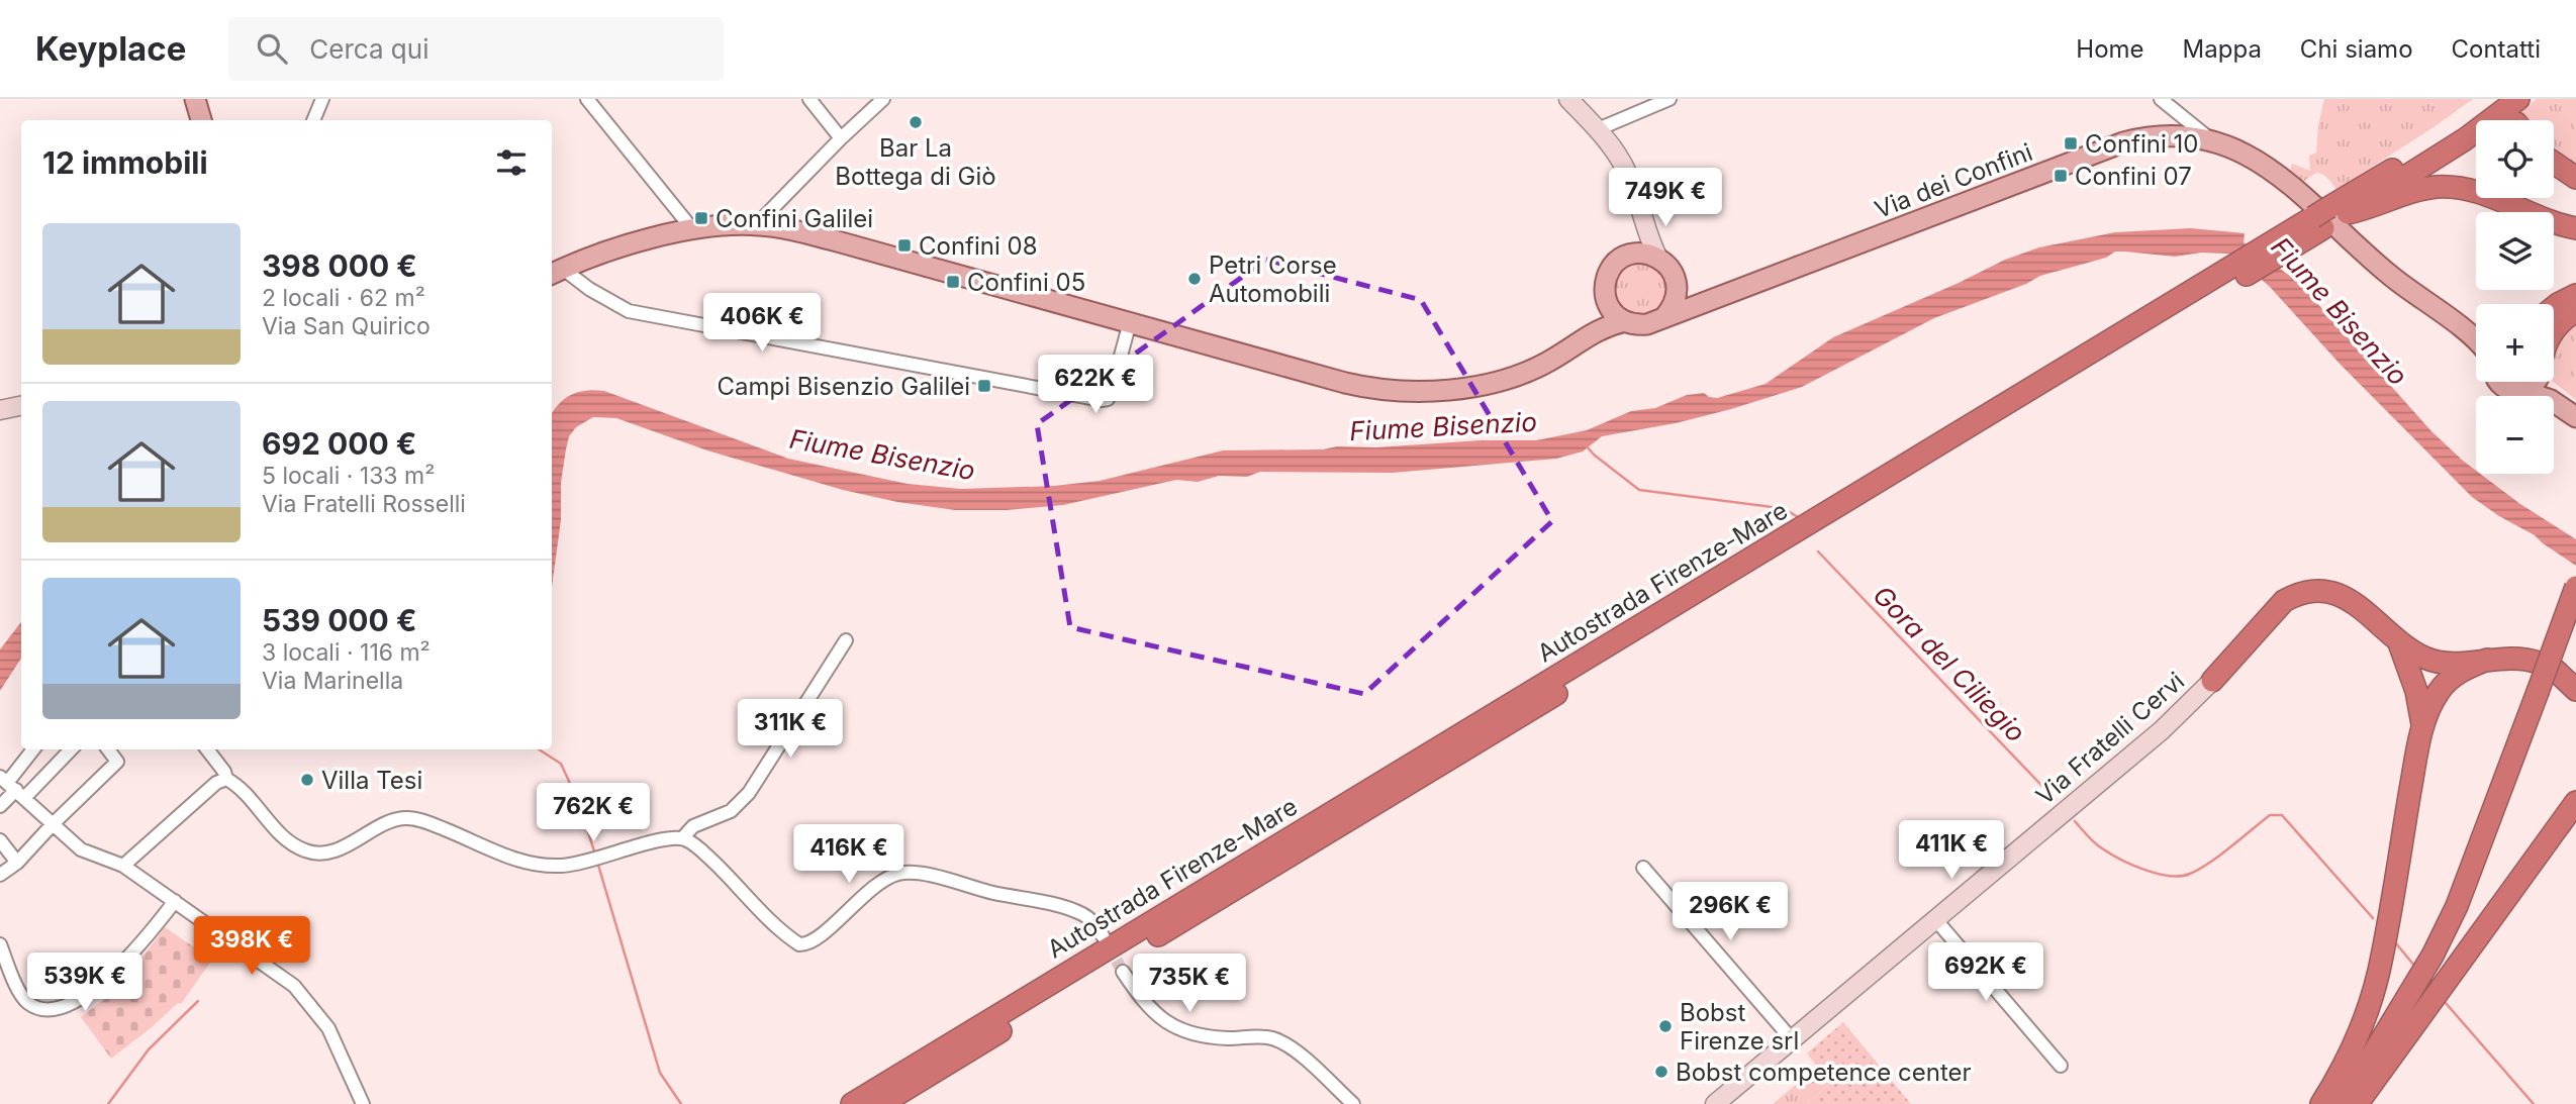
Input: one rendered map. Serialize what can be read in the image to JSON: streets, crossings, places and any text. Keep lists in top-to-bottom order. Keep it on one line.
{"streets":{"highway":["Autostrada Firenze-Mare"],"main road":["Via dei Confini"],"street":["Via Fratelli Cervi"]},"water":["Fiume Bisenzio","Gora del Ciliegio"],"places":{"other":["Bar La Bottega di Giò","Petri Corse Automobili","Villa Tesi","Bobst Firenze srl","Bobst competence center"],"transit":["Confini 10","Confini 07","Confini Galilei","Confini 08","Confini 05","Campi Bisenzio Galilei"]},"page":{"header":"Keyplace","search":"Cerca qui","nav":["Home","Mappa","Chi siamo","Contatti"],"map_buttons":["+","−"],"heading":"12 immobili","price":["749K €","406K €","622K €","311K €","762K €","411K €","416K €","296K €","398K €","692K €","539K €","735K €"],"list":[{"name":"398 000 €","note":"2 locali · 62 m² · Via San Quirico"},{"name":"692 000 €","note":"5 locali · 133 m² · Via Fratelli Rosselli"},{"name":"539 000 €","note":"3 locali · 116 m² · Via Marinella"}]}}
